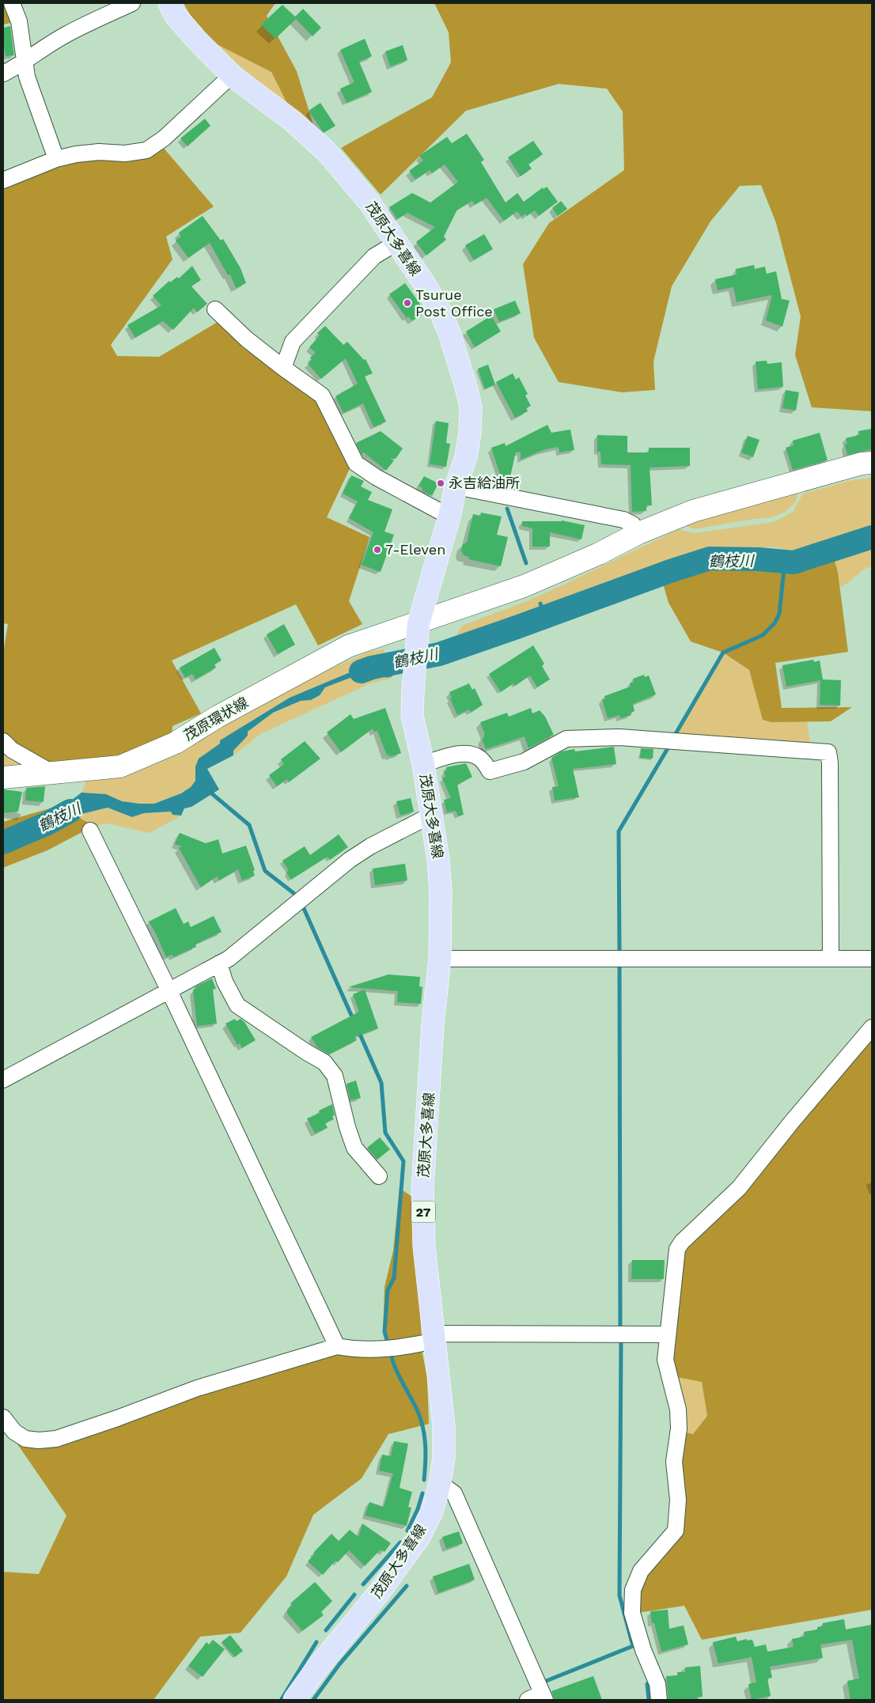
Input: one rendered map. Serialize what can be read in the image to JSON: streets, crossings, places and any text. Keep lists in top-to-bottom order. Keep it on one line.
{"streets":{"main road":["茂原大多喜線","茂原環状線","27"]},"crossings":[["茂原大多喜線","茂原環状線"]],"water":["鶴枝川"],"places":["Tsurue Post Office","永吉給油所","7-Eleven"]}
